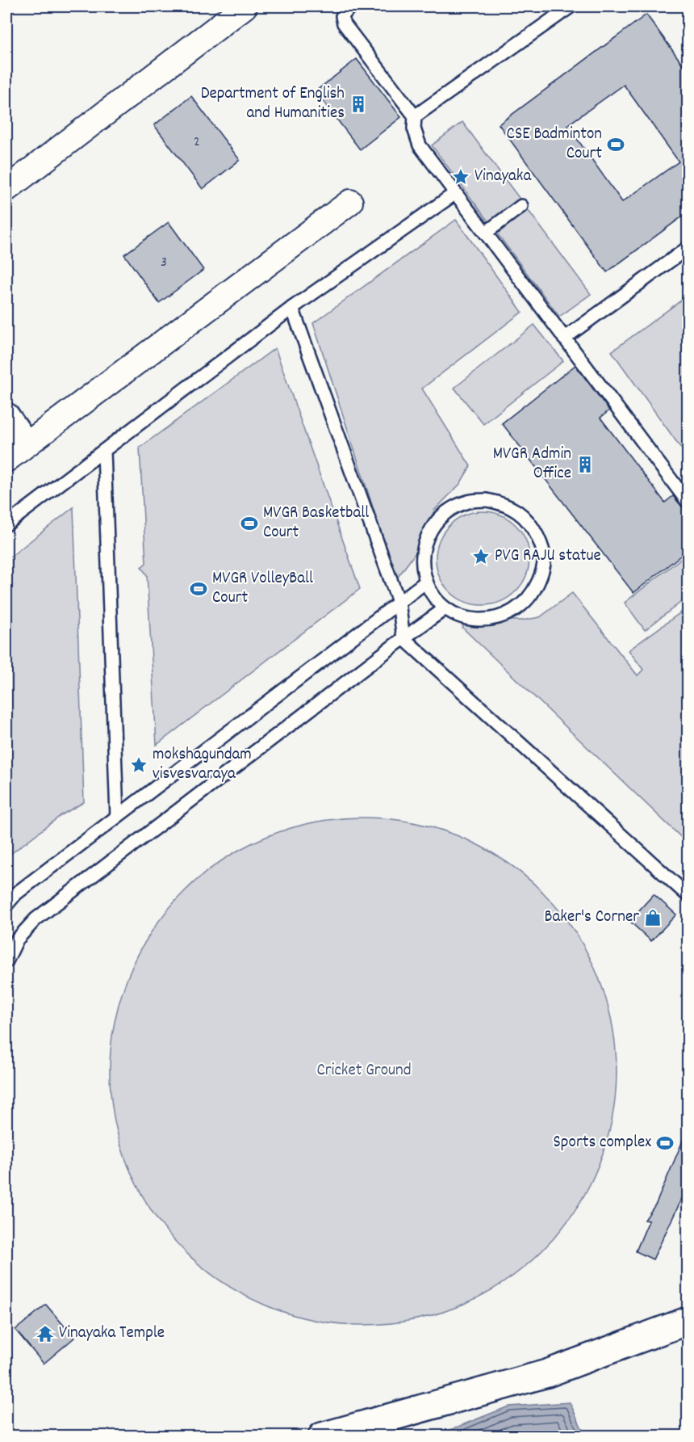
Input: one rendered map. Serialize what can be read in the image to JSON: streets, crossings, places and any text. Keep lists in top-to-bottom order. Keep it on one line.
{"parks":["Cricket Ground"],"places":{"building":["Department of English and Humanities","MVGR Admin Office"],"sports":["CSE Badminton Court","MVGR Basketball Court","MVGR VolleyBall Court","Sports complex"],"place":["Vinayaka","PVG RAJU statue","mokshagundam visvesvaraya"],"shop":["Baker's Corner"],"temple":["Vinayaka Temple"]},"house_numbers":["2","3"]}
